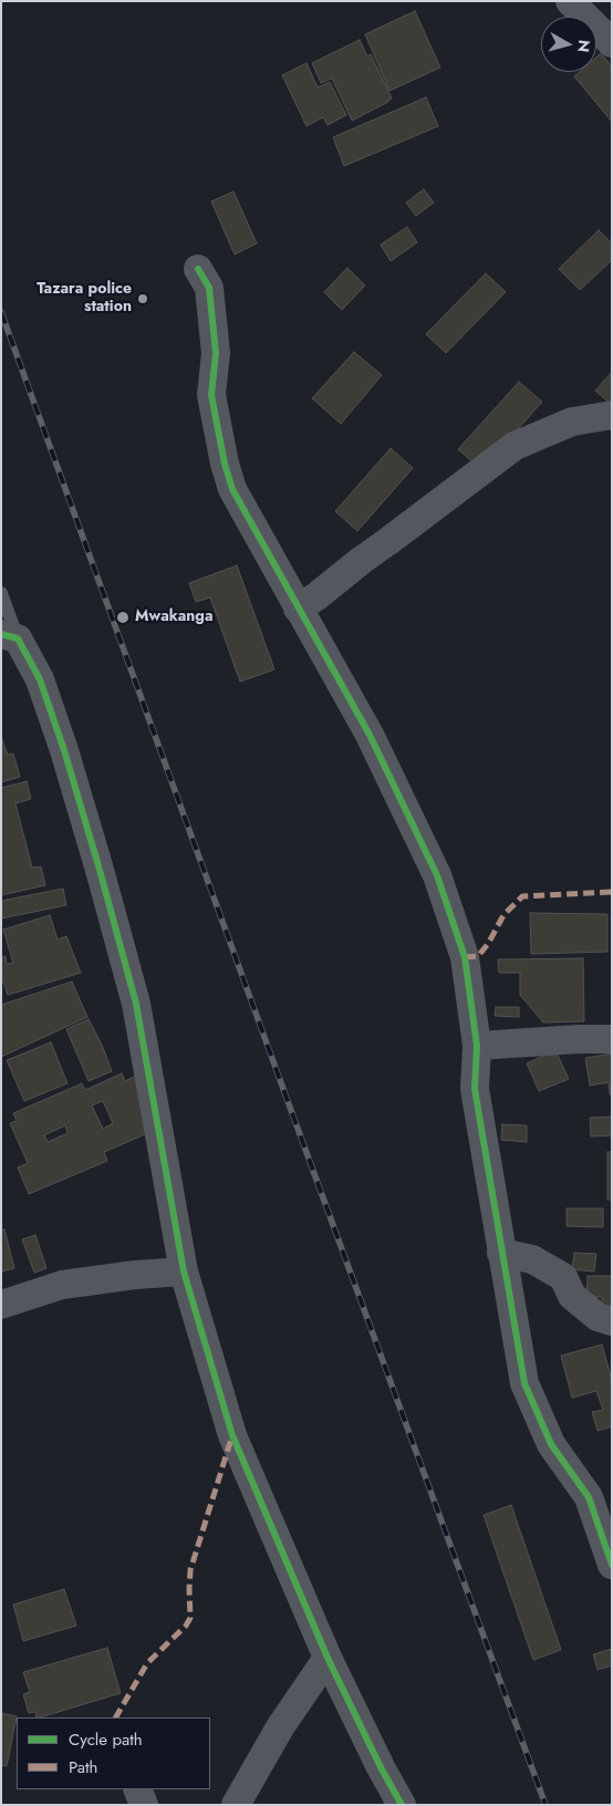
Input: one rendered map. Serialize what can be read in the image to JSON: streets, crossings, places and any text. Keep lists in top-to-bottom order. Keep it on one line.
{"places":["Tazara police station","Mwakanga"],"legend":["Cycle path","Path"],"north":"right"}
